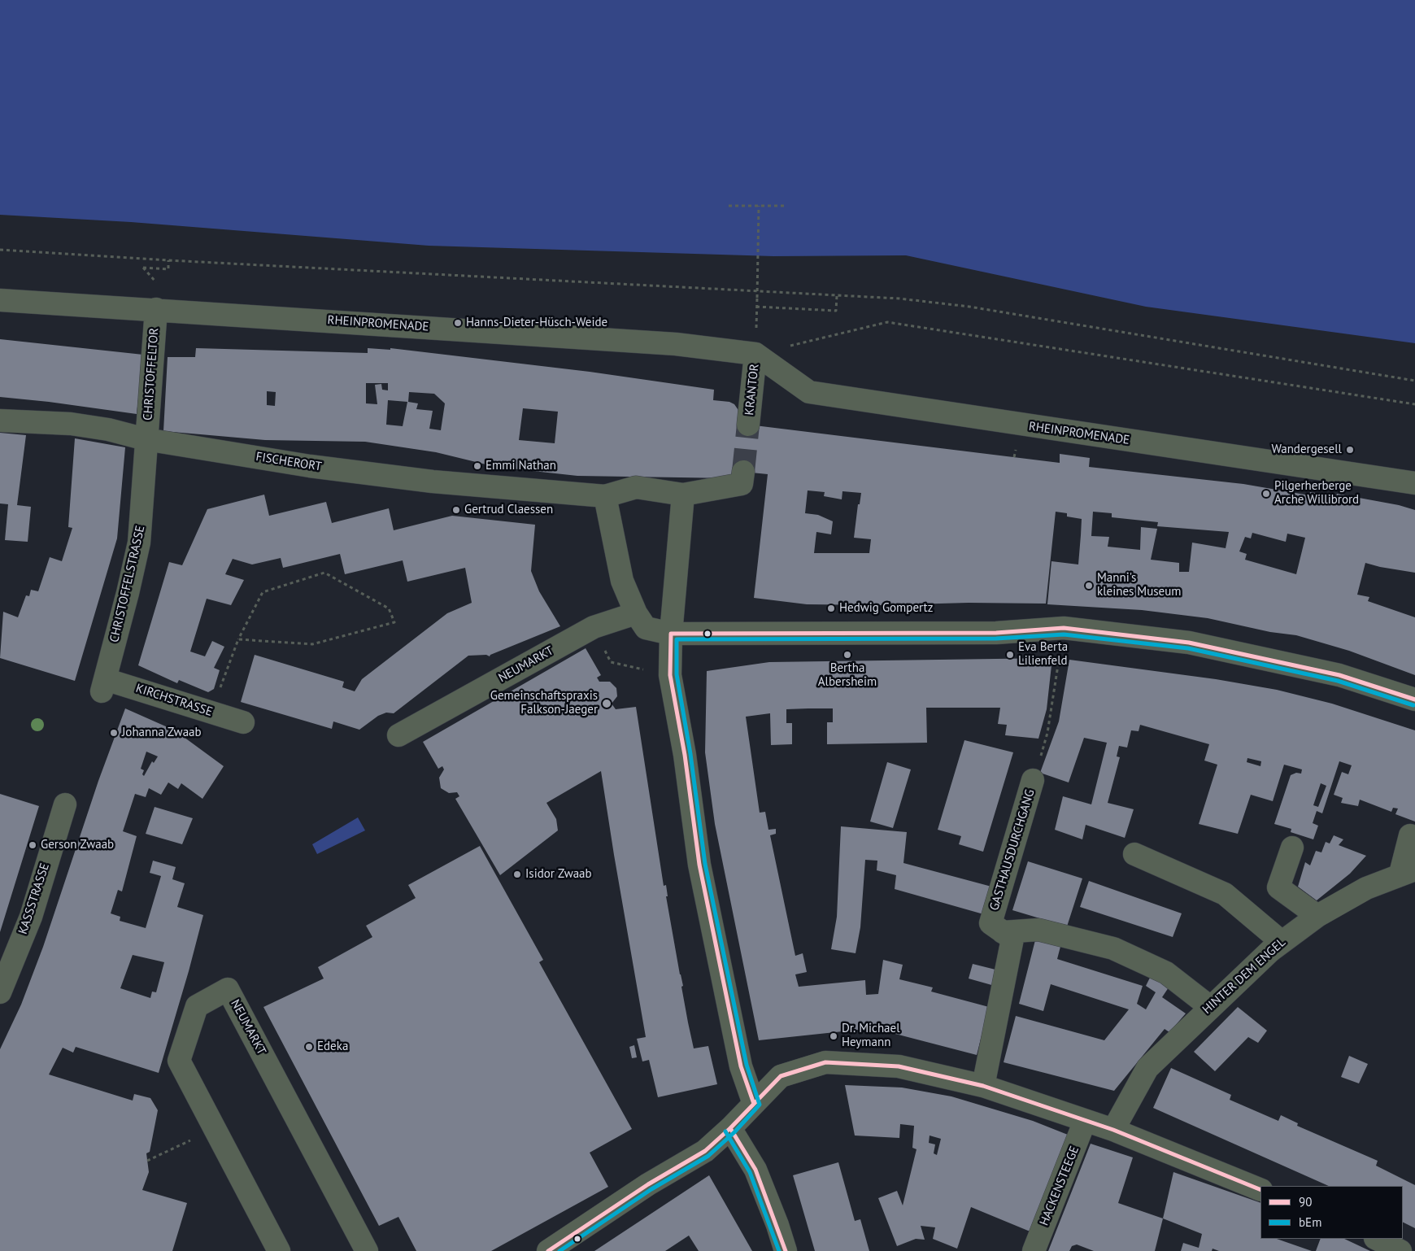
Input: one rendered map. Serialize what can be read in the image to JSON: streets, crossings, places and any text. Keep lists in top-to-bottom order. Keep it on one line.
{"streets":{"street":["RHEINPROMENADE","CHRISTOFFELTOR","KRANTOR","FISCHERORT","CHRISTOFFELSTRASSE","NEUMARKT","KIRCHSTRASSE","GASTHAUSDURCHGANG","KASSSTRASSE","HINTER DEM ENGEL","HACKENSTEEGE"]},"crossings":[["RHEINPROMENADE","CHRISTOFFELTOR"],["RHEINPROMENADE","KRANTOR"],["CHRISTOFFELTOR","FISCHERORT"],["CHRISTOFFELTOR","CHRISTOFFELSTRASSE"],["FISCHERORT","CHRISTOFFELSTRASSE"],["CHRISTOFFELSTRASSE","KIRCHSTRASSE"]],"places":["Hanns-Dieter-Hüsch-Weide","Wandergesell","Emmi Nathan","Pilgerherberge Arche Willibrord","Gertrud Claessen","Manni's kleines Museum","Hedwig Gompertz","Bertha Albersheim","Eva Berta Lilienfeld","Gemeinschaftspraxis Falkson-Jaeger","Johanna Zwaab","Gerson Zwaab","Isidor Zwaab","Dr. Michael Heymann","Edeka"],"lines":["transit line 90","transit line bEm"],"legend":["90","bEm"]}
